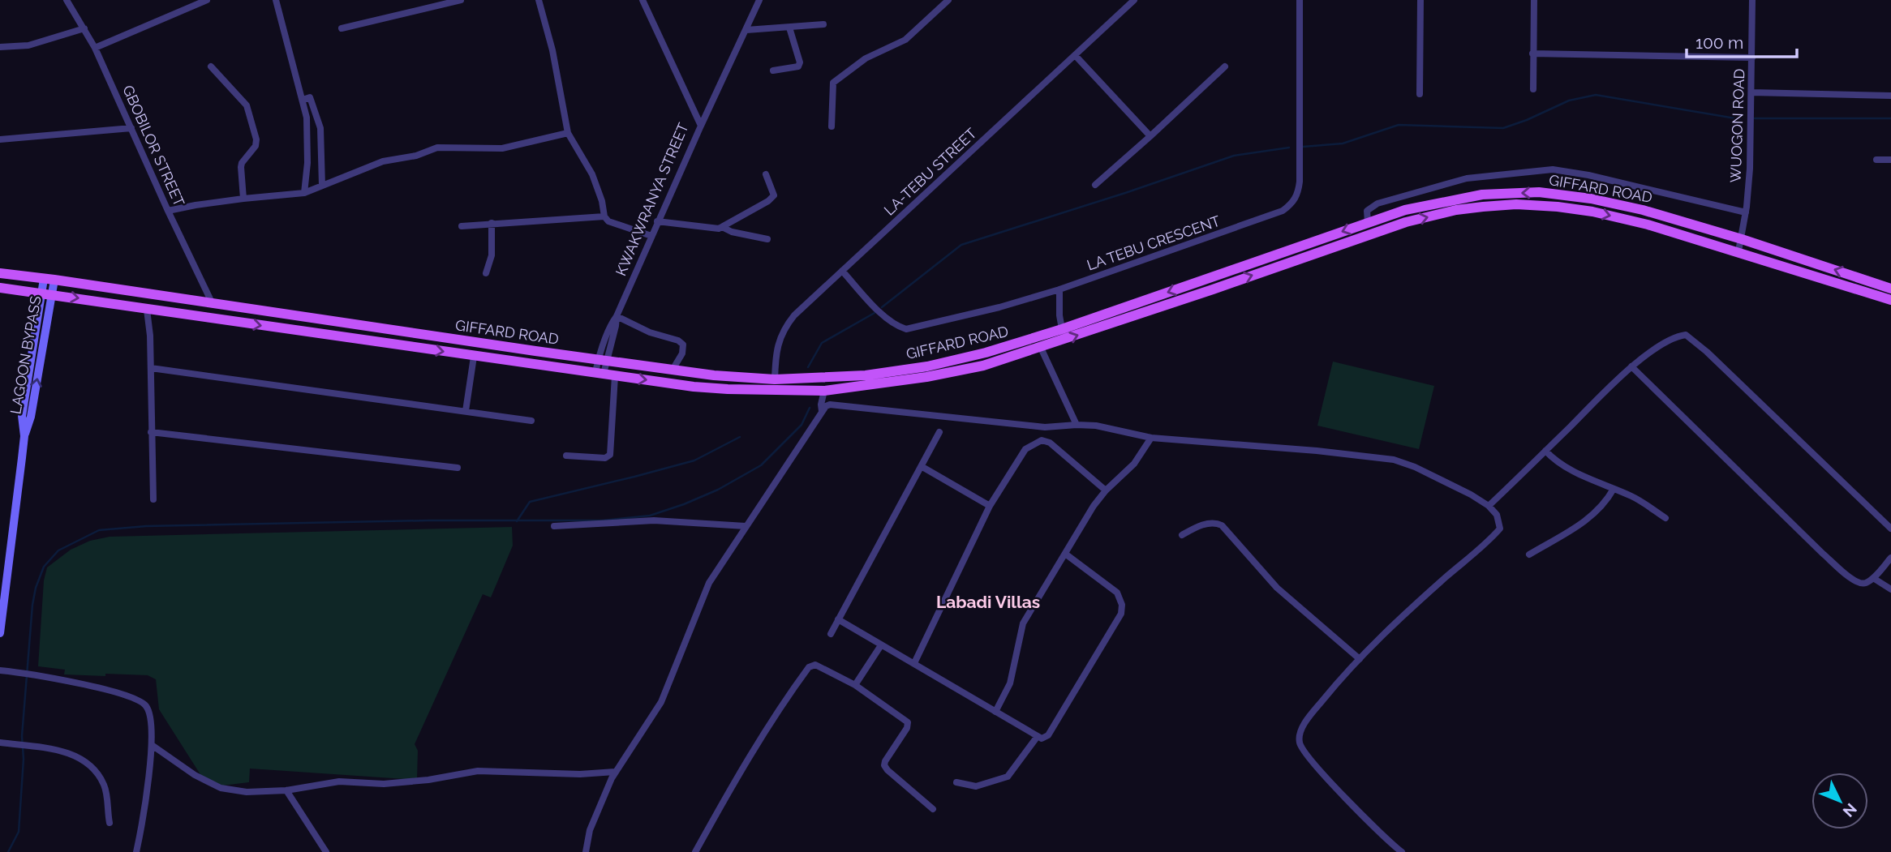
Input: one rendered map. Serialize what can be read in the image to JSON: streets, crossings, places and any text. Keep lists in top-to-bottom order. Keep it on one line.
{"streets":{"main road":["GIFFARD ROAD"],"street":["WUOGON ROAD","GBOBILOR STREET","LA-TEBU STREET","KWAKWRANYA STREET","LA TEBU CRESCENT","LAGOON BYPASS"]},"crossings":[["WUOGON ROAD","GIFFARD ROAD"],["GBOBILOR STREET","GIFFARD ROAD"],["LA-TEBU STREET","GIFFARD ROAD"],["LA-TEBU STREET","LA TEBU CRESCENT"],["GIFFARD ROAD","KWAKWRANYA STREET"],["GIFFARD ROAD","LAGOON BYPASS"]],"districts":["Labadi Villas"],"scale_bar":"100 m","north":"bottom right"}
